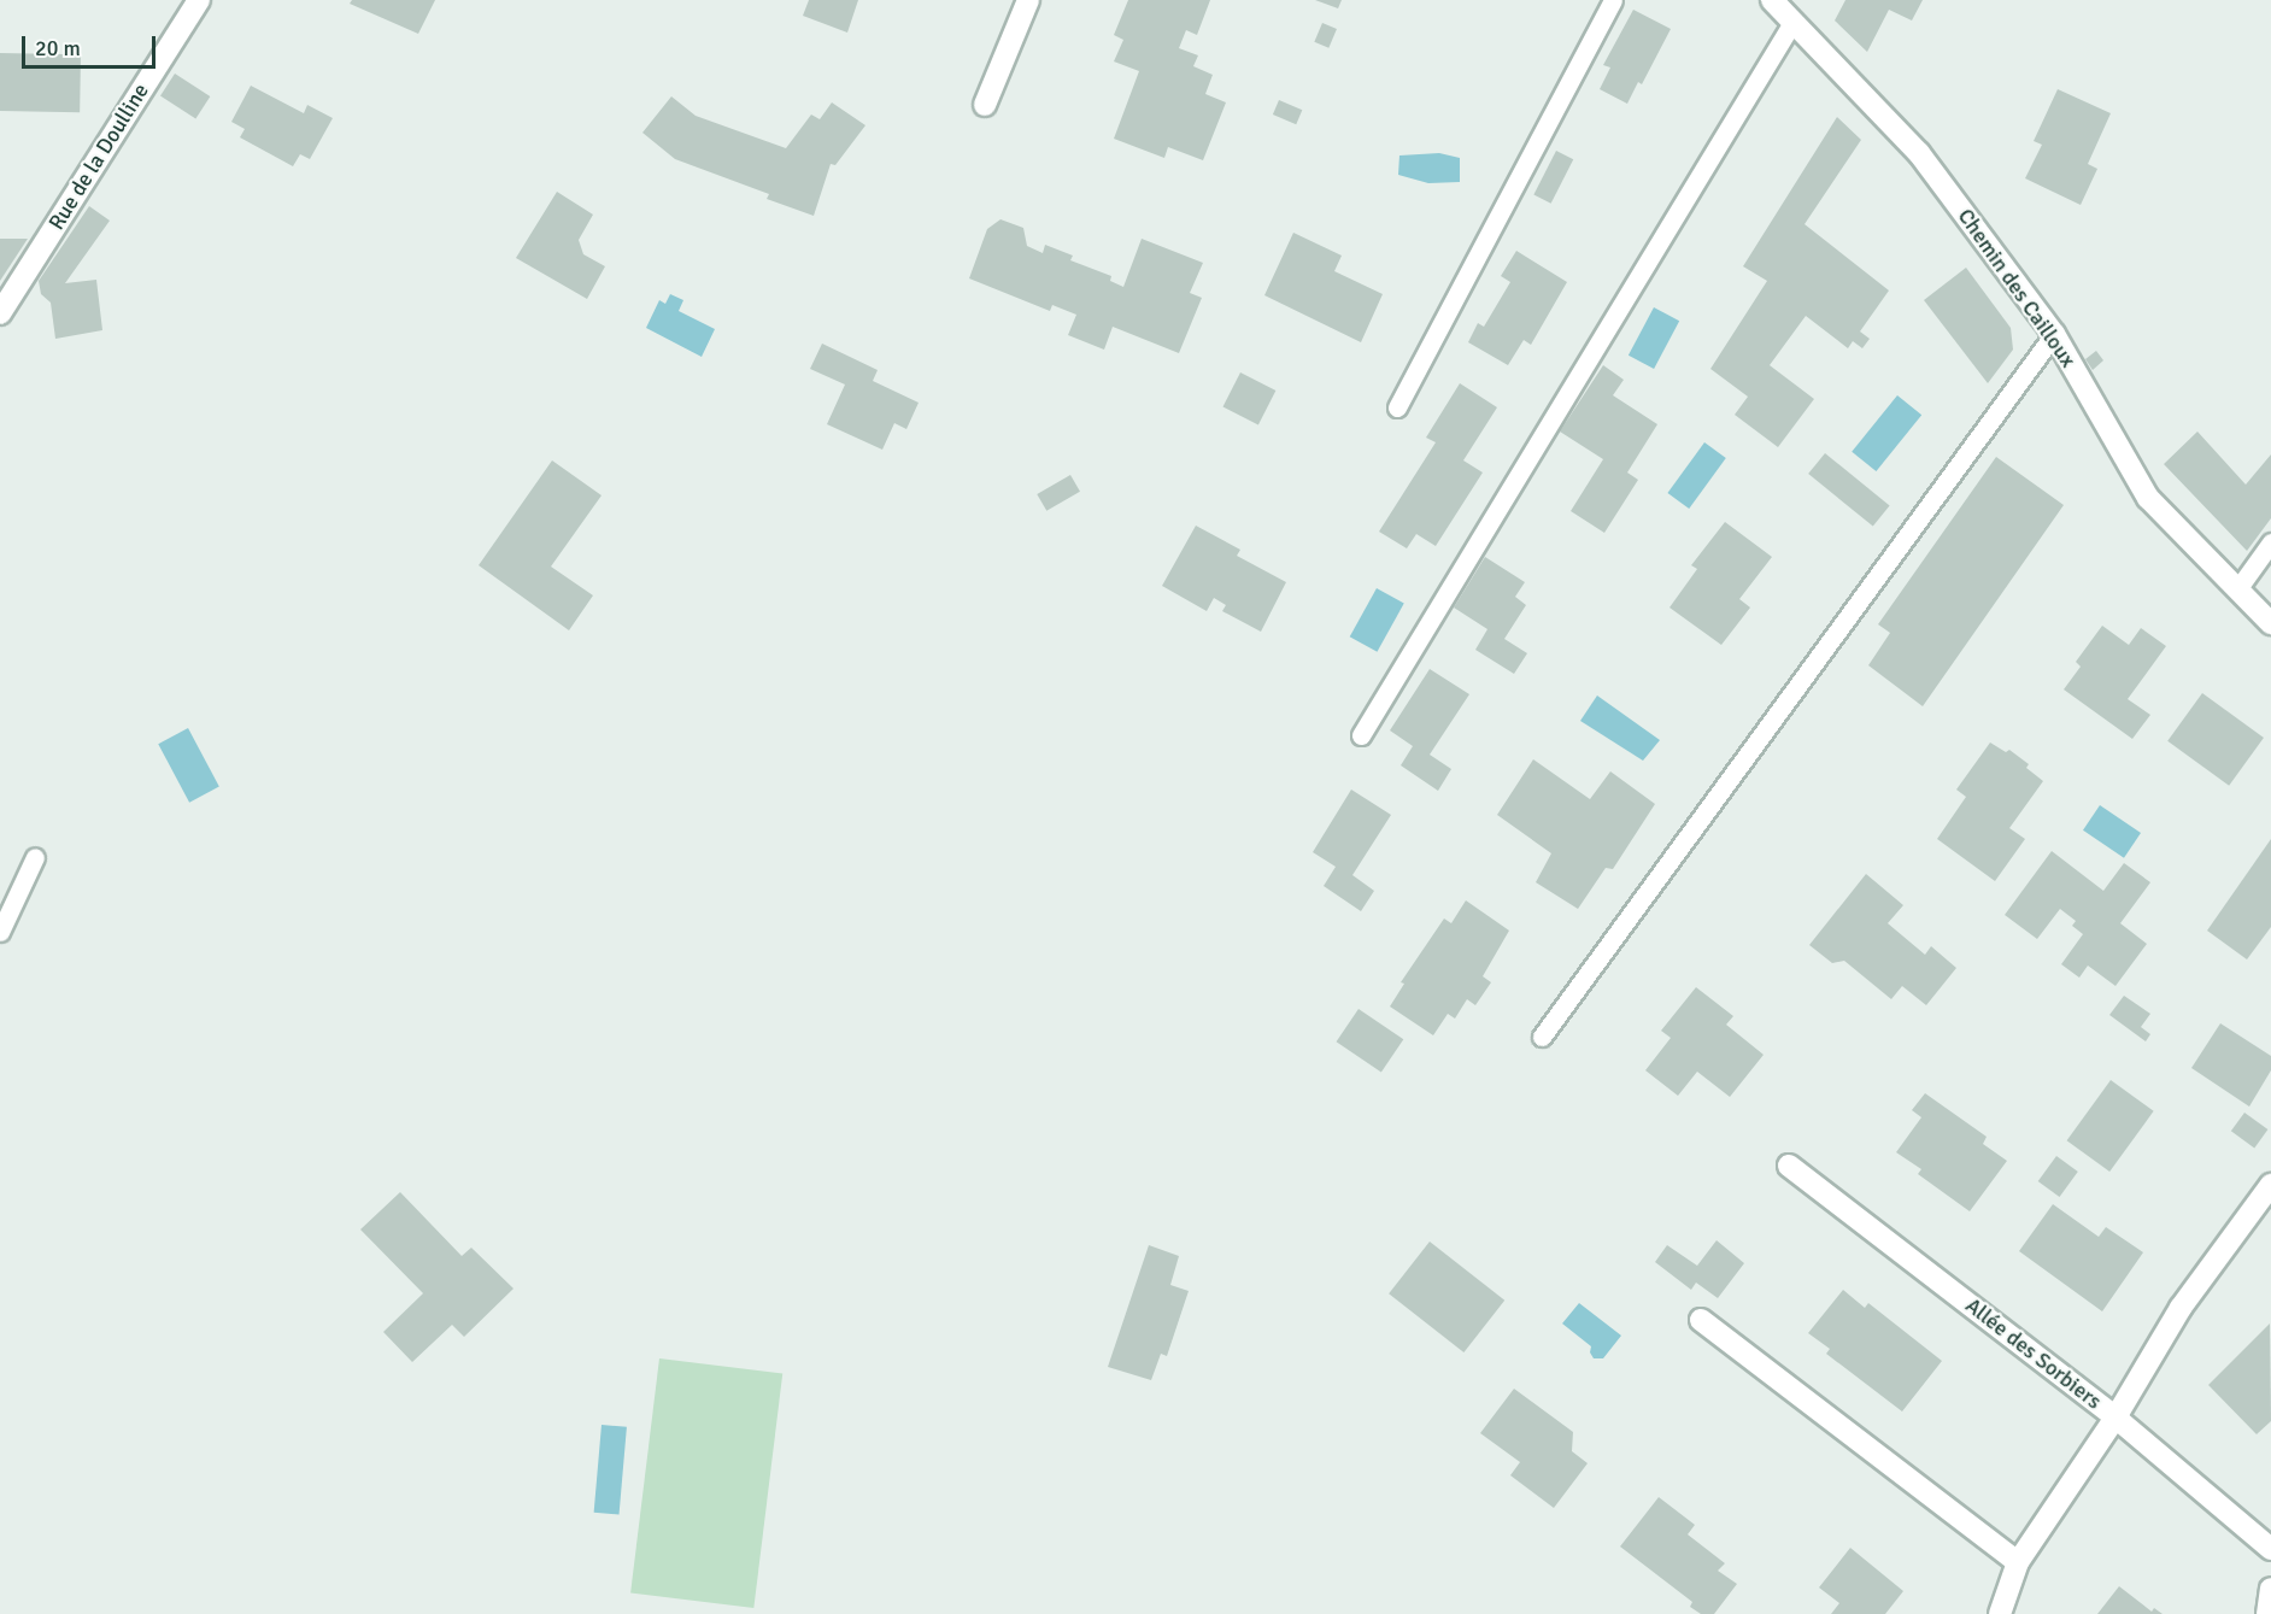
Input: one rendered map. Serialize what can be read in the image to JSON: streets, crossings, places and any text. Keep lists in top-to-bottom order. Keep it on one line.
{"streets":{"street":["Rue de la Doulline","Chemin des Cailloux","Allée des Sorbiers"]},"scale_bar":"20 m"}
